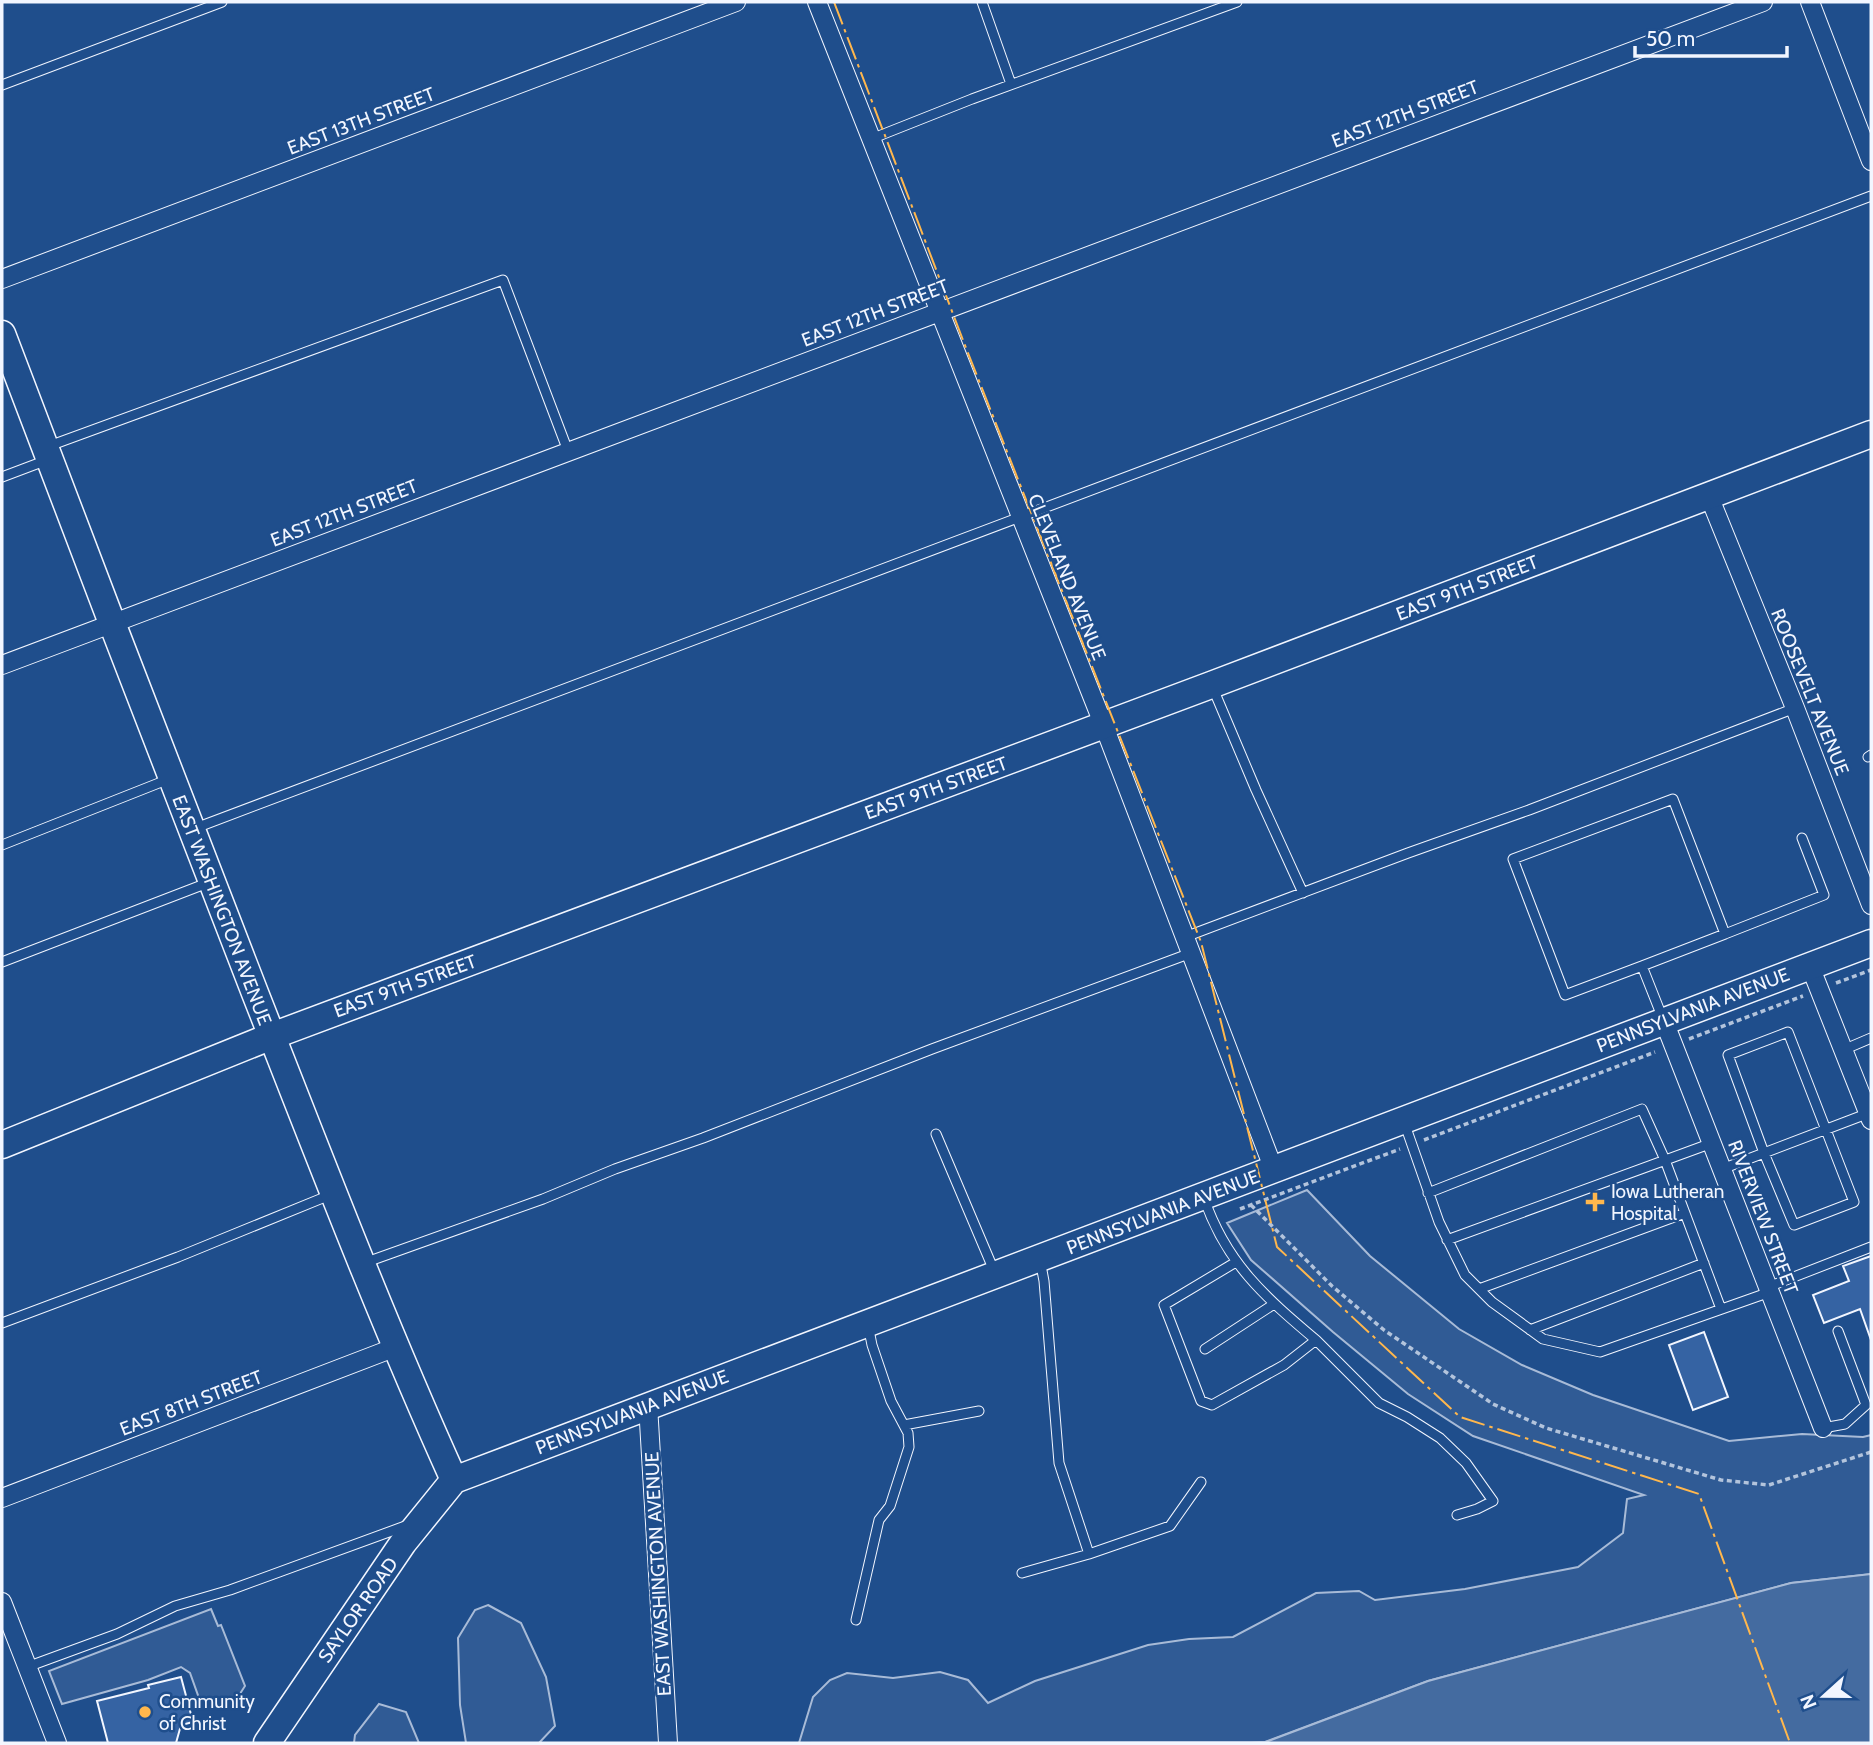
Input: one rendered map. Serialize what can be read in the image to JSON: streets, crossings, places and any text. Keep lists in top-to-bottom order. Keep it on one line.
{"streets":{"street":["EAST 12TH STREET","EAST 13TH STREET","CLEVELAND AVENUE","EAST 9TH STREET","ROOSEVELT AVENUE","EAST WASHINGTON AVENUE","PENNSYLVANIA AVENUE","RIVERVIEW STREET","EAST 8TH STREET","SAYLOR ROAD"]},"crossings":[["EAST 12TH STREET","CLEVELAND AVENUE"],["EAST 12TH STREET","EAST WASHINGTON AVENUE"],["CLEVELAND AVENUE","EAST 9TH STREET"],["CLEVELAND AVENUE","PENNSYLVANIA AVENUE"],["EAST 9TH STREET","ROOSEVELT AVENUE"],["EAST 9TH STREET","EAST WASHINGTON AVENUE"],["EAST WASHINGTON AVENUE","PENNSYLVANIA AVENUE"],["EAST WASHINGTON AVENUE","EAST 8TH STREET"],["EAST WASHINGTON AVENUE","SAYLOR ROAD"],["PENNSYLVANIA AVENUE","RIVERVIEW STREET"],["PENNSYLVANIA AVENUE","SAYLOR ROAD"]],"places":{"health":["Iowa Lutheran Hospital"],"other":["Community of Christ"]},"scale_bar":"50 m","north":"left"}
